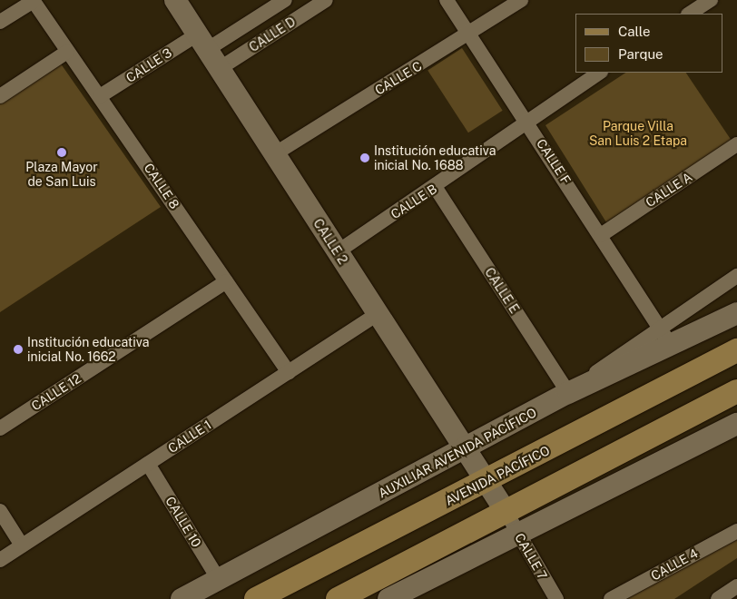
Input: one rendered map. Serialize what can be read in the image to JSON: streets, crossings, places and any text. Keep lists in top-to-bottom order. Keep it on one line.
{"streets":{"main road":["CALLE 2","AUXILIAR AVENIDA PACÍFICO","AVENIDA PACÍFICO"],"street":["CALLE D","CALLE 3","CALLE C","CALLE F","CALLE 8","CALLE A","CALLE B","CALLE E","CALLE 12","CALLE 1","CALLE 10","CALLE 7","CALLE 4"]},"crossings":[["CALLE D","CALLE 3"],["CALLE D","CALLE 2"],["CALLE 3","CALLE 8"],["CALLE 3","CALLE 2"],["CALLE C","CALLE F"],["CALLE C","CALLE 2"],["CALLE F","CALLE A"],["CALLE F","CALLE B"],["CALLE F","AUXILIAR AVENIDA PACÍFICO"],["CALLE 8","CALLE 12"],["CALLE 8","CALLE 1"],["CALLE B","CALLE 2"],["CALLE B","CALLE E"],["CALLE 2","CALLE 1"],["CALLE 2","AUXILIAR AVENIDA PACÍFICO"],["CALLE 2","AVENIDA PACÍFICO"],["CALLE 2","CALLE 7"],["CALLE E","AUXILIAR AVENIDA PACÍFICO"],["CALLE 1","CALLE 10"],["AUXILIAR AVENIDA PACÍFICO","CALLE 10"]],"parks":["Parque Villa San Luis 2 Etapa"],"places":["Plaza Mayor de San Luis","Institución educativa inicial No. 1688","Institución educativa inicial No. 1662"],"legend":["Calle","Parque"]}
